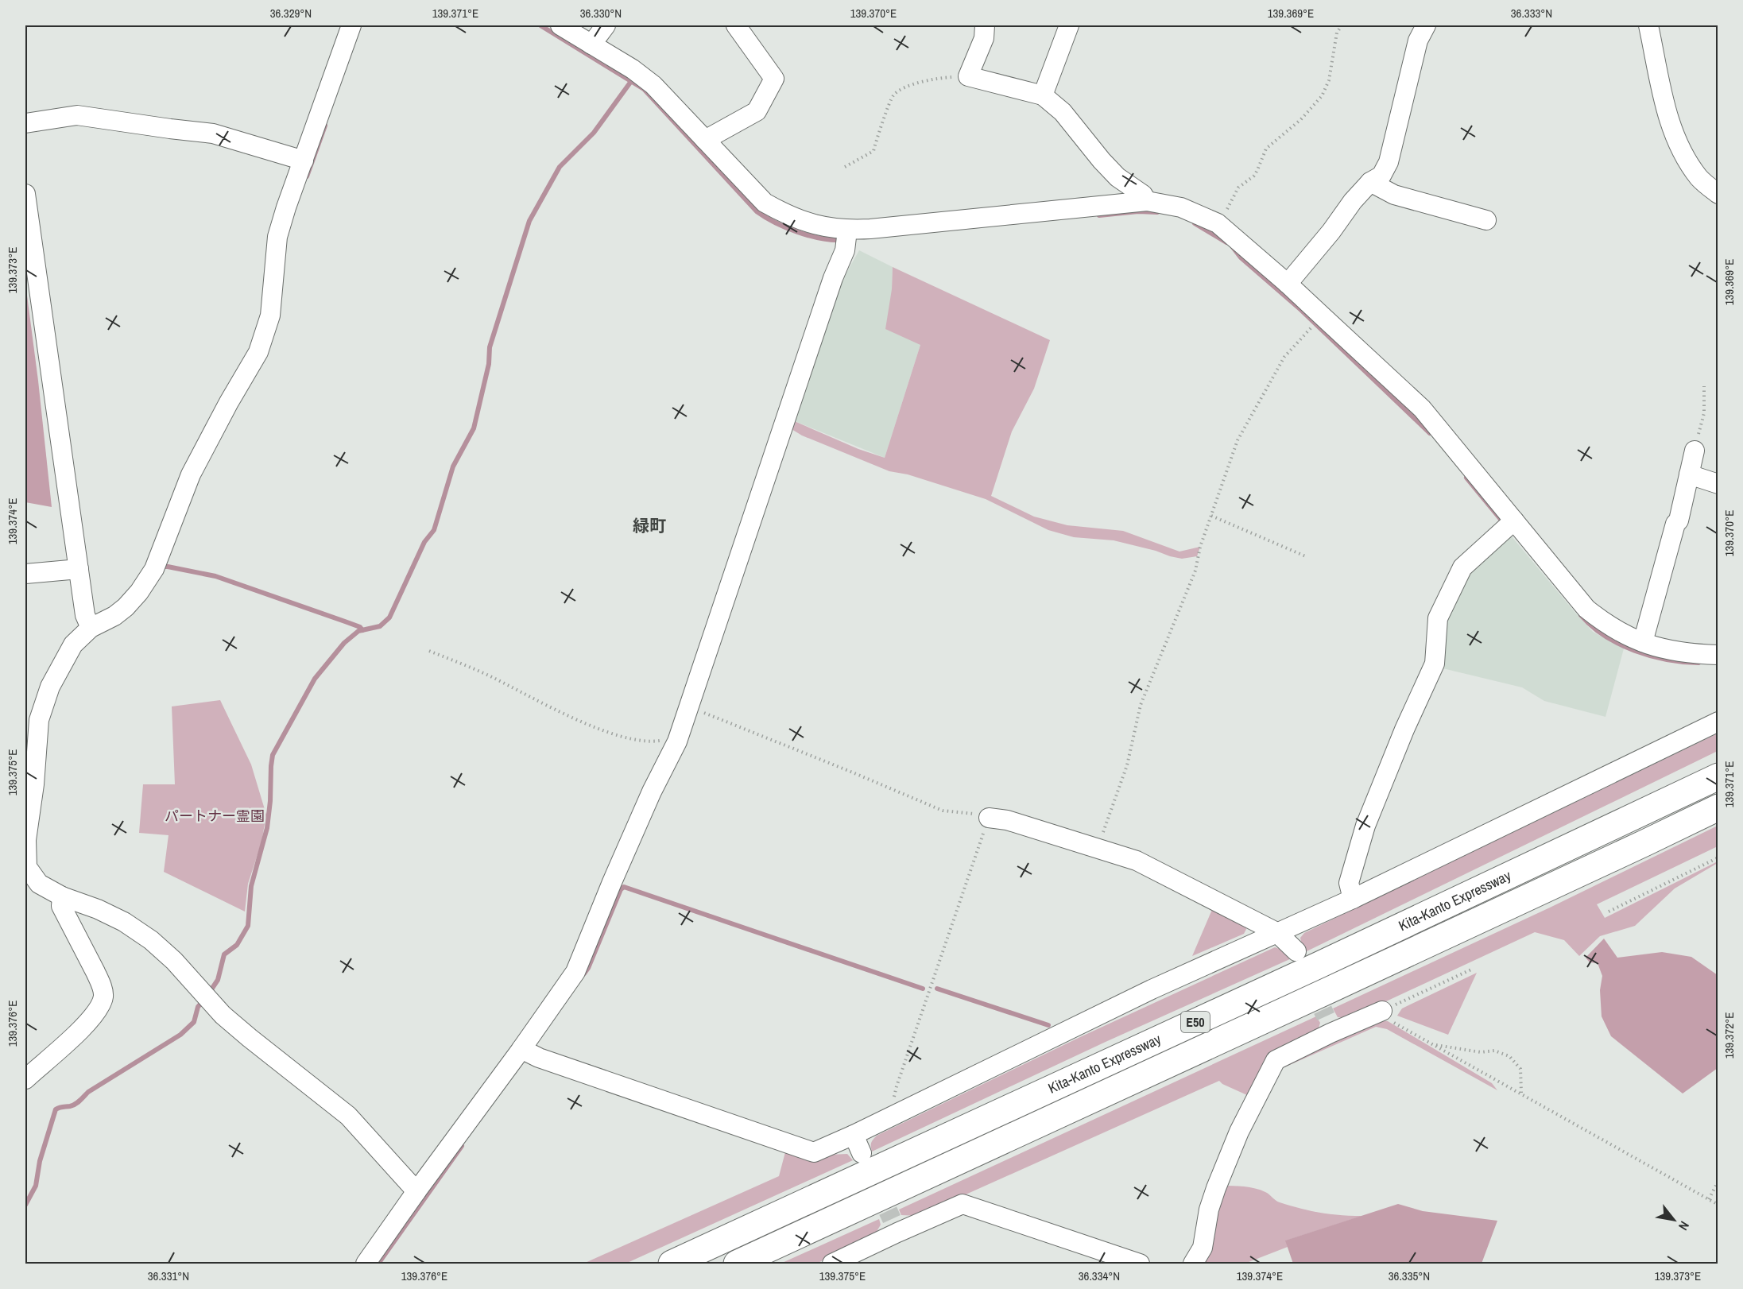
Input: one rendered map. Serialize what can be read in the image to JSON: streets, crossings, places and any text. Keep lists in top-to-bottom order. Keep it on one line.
{"streets":{"highway":["Kita-Kanto Expressway","E50"]},"districts":["緑町"],"parks":["パートナー霊園"],"north":"bottom right","coordinates":["36.329°N","139.371°E","36.330°N","139.370°E","139.369°E","36.333°N","139.373°E","139.374°E","139.375°E","139.376°E","139.372°E","36.331°N","36.334°N","36.335°N"]}
